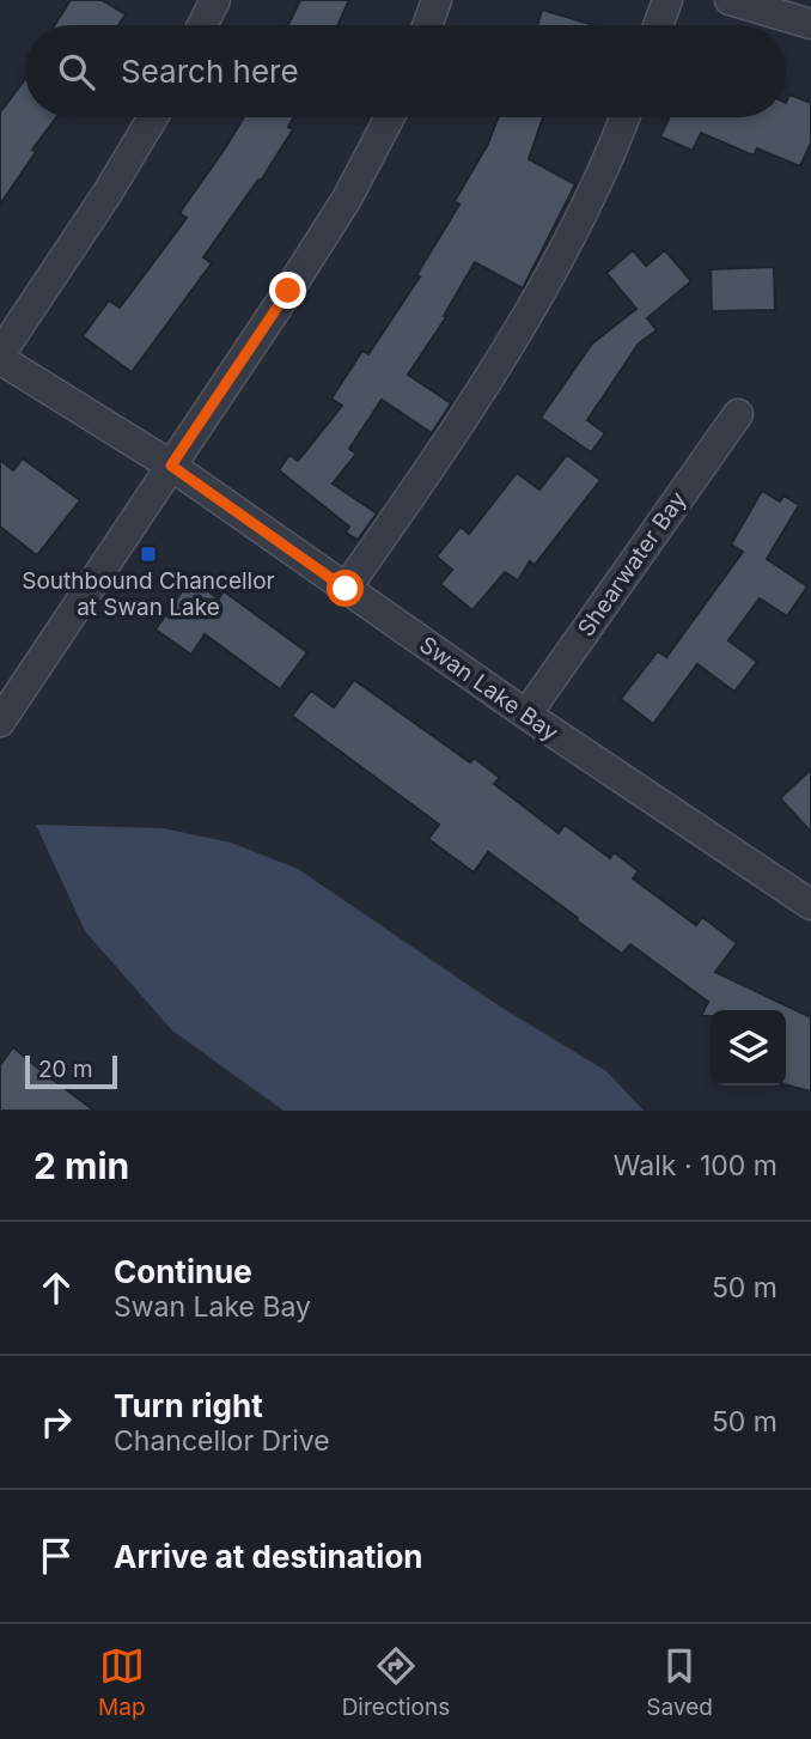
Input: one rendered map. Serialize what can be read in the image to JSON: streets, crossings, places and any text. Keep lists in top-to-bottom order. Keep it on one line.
{"streets":{"street":["Shearwater Bay","Swan Lake Bay"]},"crossings":[["Shearwater Bay","Swan Lake Bay"]],"places":{"transit":["Southbound Chancellor at Swan Lake"]},"scale_bar":"20 m","page":{"search":"Search here","scale":"20 m","heading":["2 min","Walk · 100 m"],"list":[["Continue","Swan Lake Bay","50 m"],["Turn right","Chancellor Drive","50 m"],"Arrive at destination"],"nav":["Map","Directions","Saved"]}}
